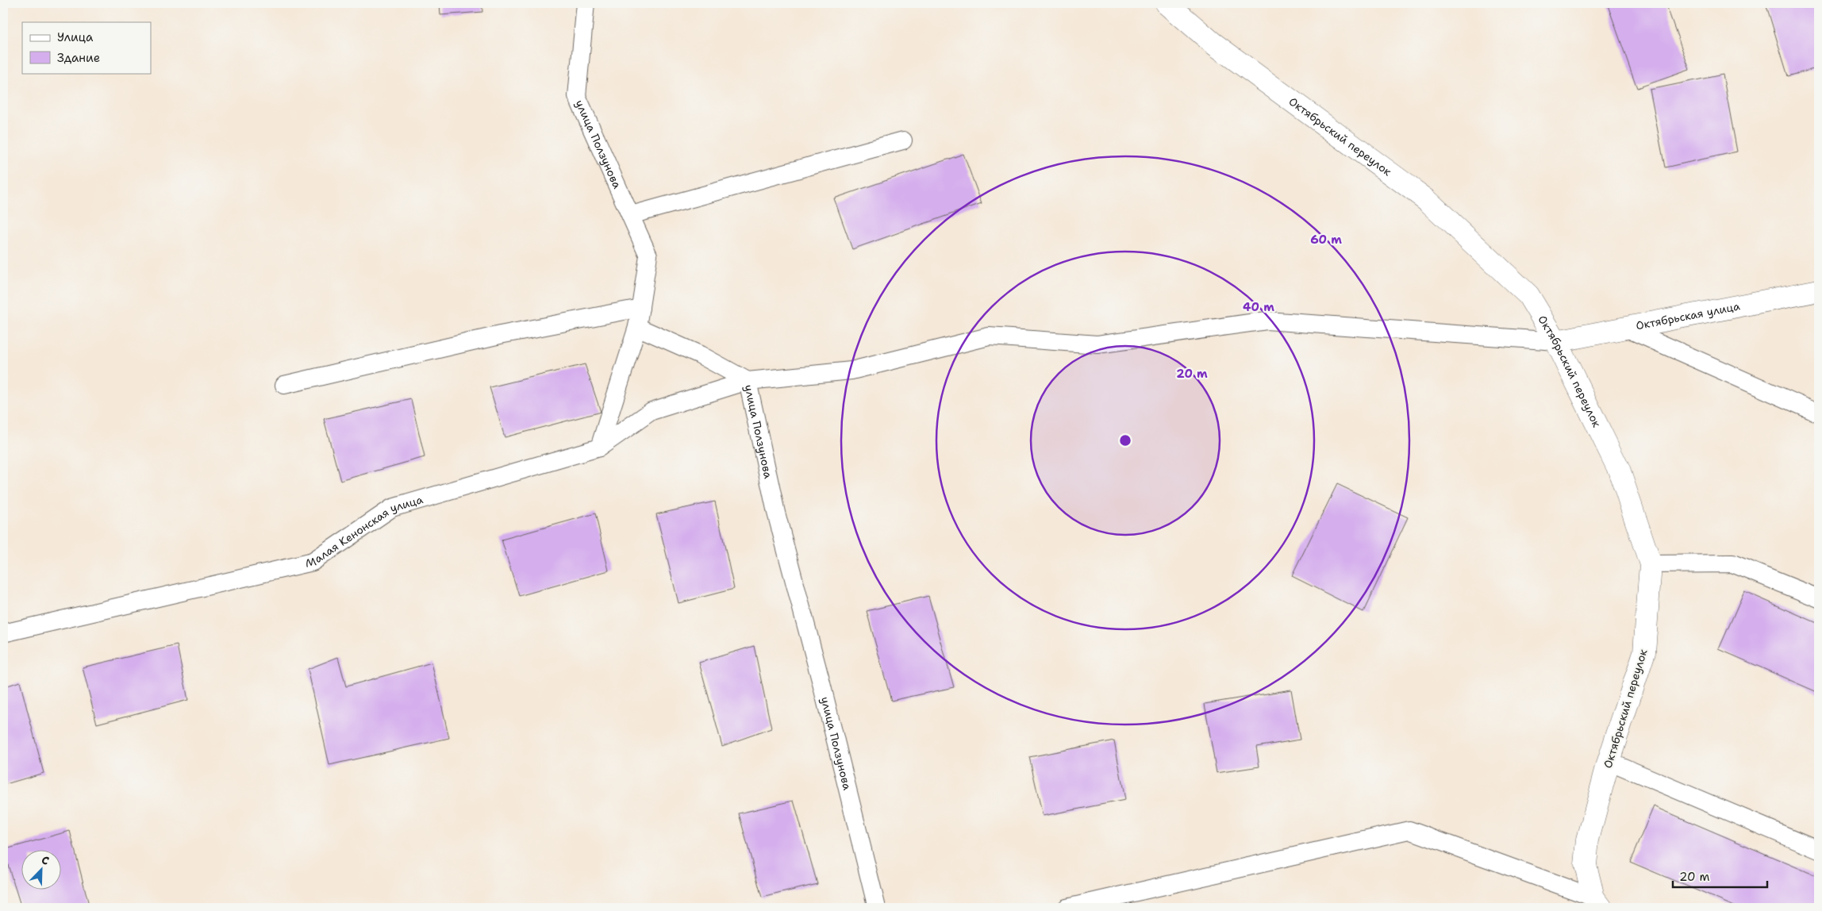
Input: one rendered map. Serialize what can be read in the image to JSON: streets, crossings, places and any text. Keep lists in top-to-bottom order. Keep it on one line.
{"streets":{"street":["Октябрьский переулок","Октябрьская улица"],"lane":["улица Ползунова","Малая Кенонская улица"]},"crossings":[["Октябрьский переулок","Октябрьская улица"],["Октябрьский переулок","Малая Кенонская улица"],["улица Ползунова","Малая Кенонская улица"],["Октябрьская улица","Малая Кенонская улица"]],"legend":["Улица","Здание"],"scale_bar":"20 m","north":"top right","rings":["60 m","40 m","20 m"]}
